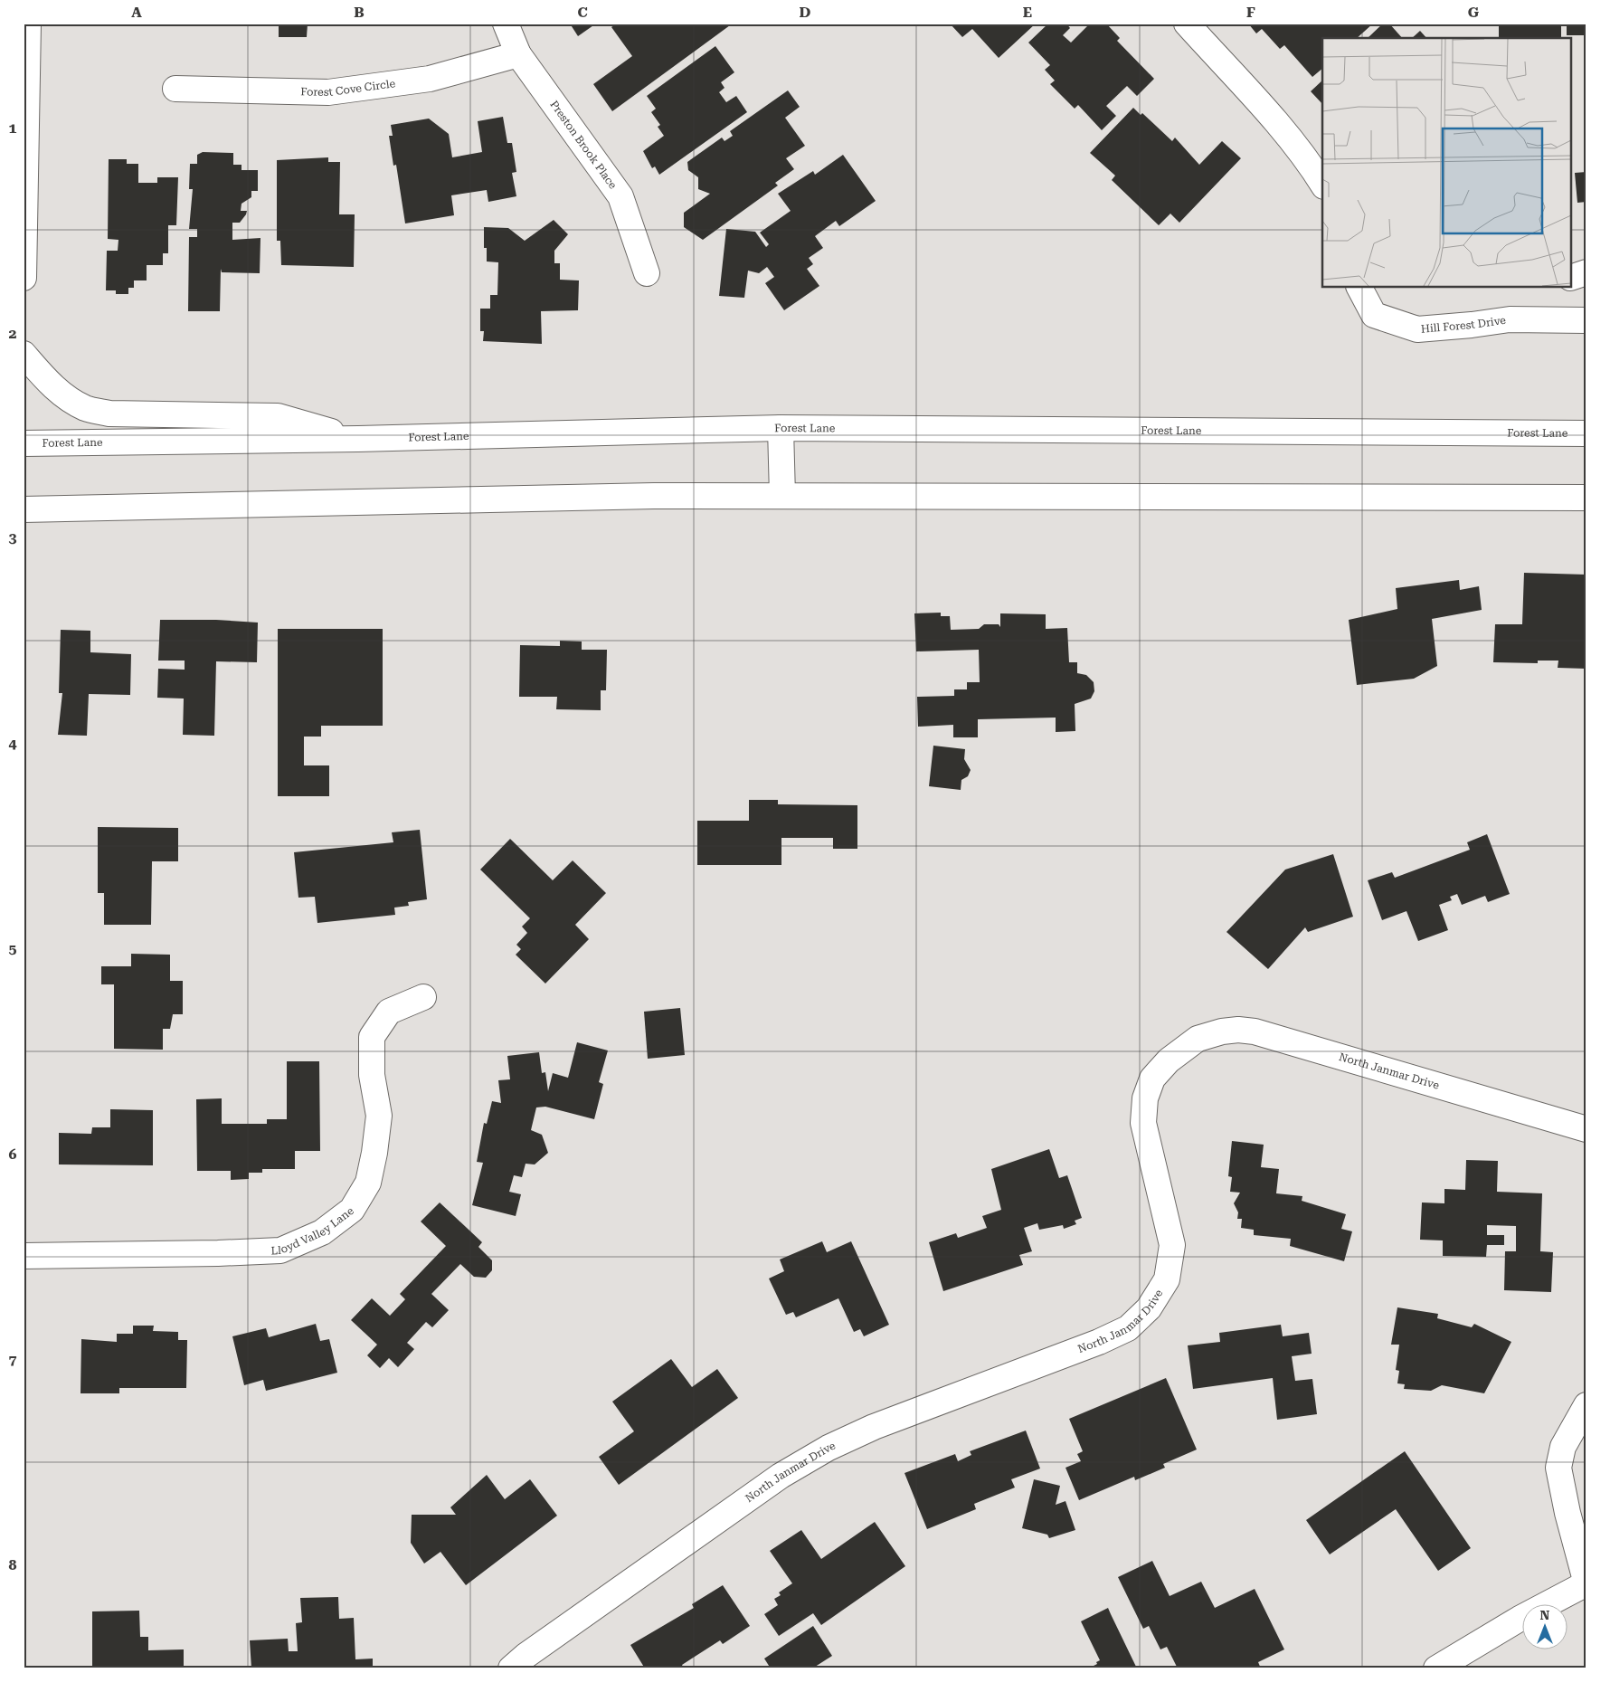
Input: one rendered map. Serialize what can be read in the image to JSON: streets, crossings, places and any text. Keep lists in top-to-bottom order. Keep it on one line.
{"streets":{"main road":["Forest Cove Circle","Preston Brook Place","Hill Forest Drive","Forest Lane","North Janmar Drive","Lloyd Valley Lane"]},"crossings":[["Forest Cove Circle","Preston Brook Place"]],"north":"top","grid":{"columns":["A","B","C","D","E","F","G"],"rows":["1","2","3","4","5","6","7","8"]}}
